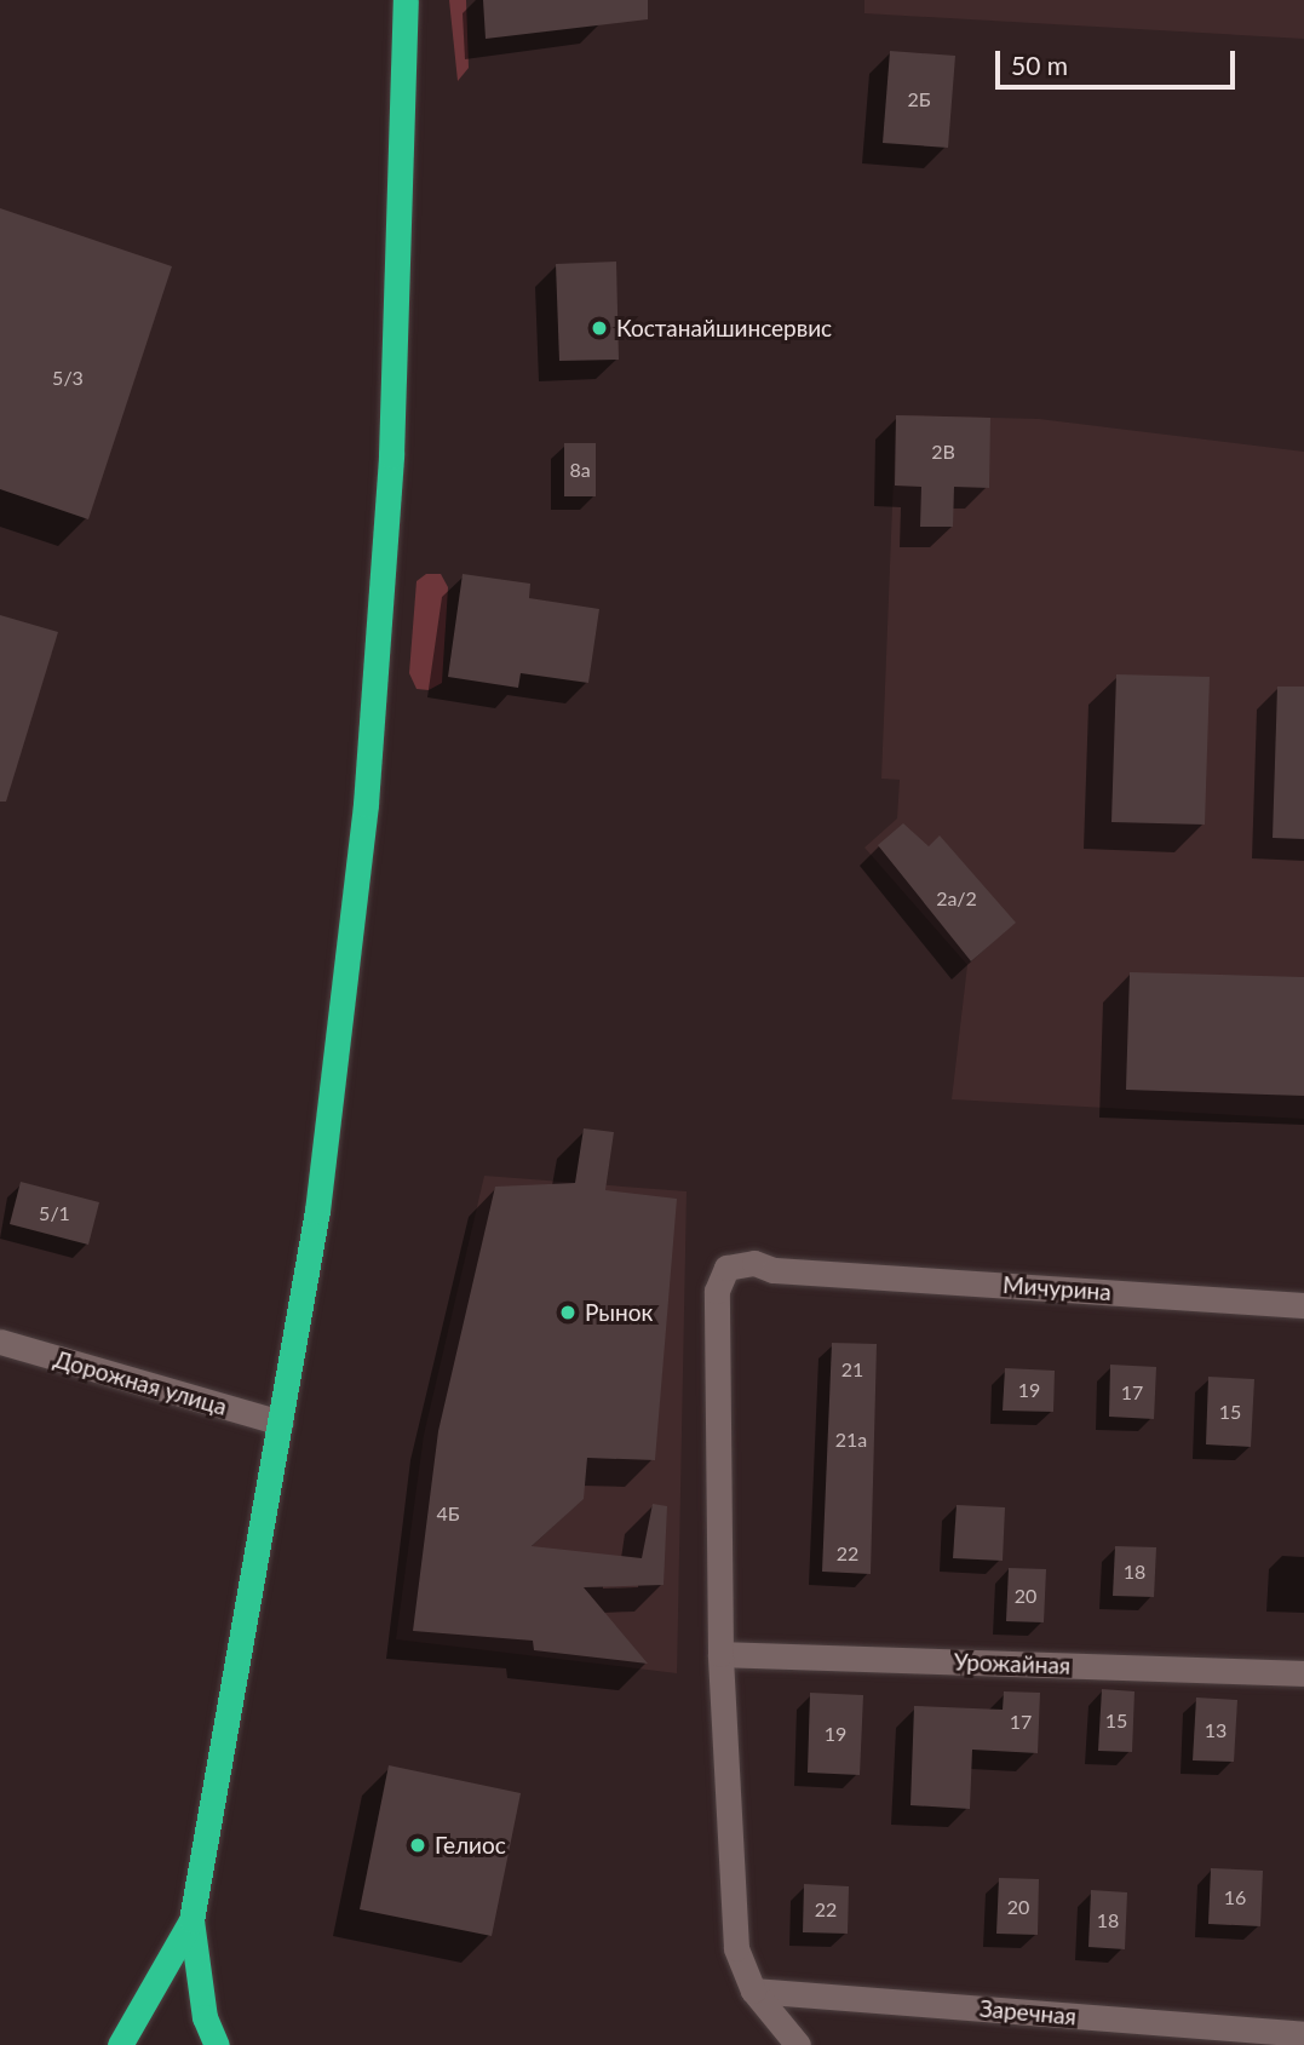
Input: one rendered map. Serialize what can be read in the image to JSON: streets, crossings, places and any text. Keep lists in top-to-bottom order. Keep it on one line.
{"streets":{"street":["Мичурина","Дорожная улица","Урожайная","Заречная"]},"crossings":[["Мичурина","Урожайная"]],"places":["Костанайшинсервис","Рынок","Гелиос"],"house_numbers":["2Б","5/3","2В","8а","2а/2","5/1","21","19","17","15","21а","4Б","22","18","20","15","17","13","19","16","20","22","18"],"scale_bar":"50 m"}
